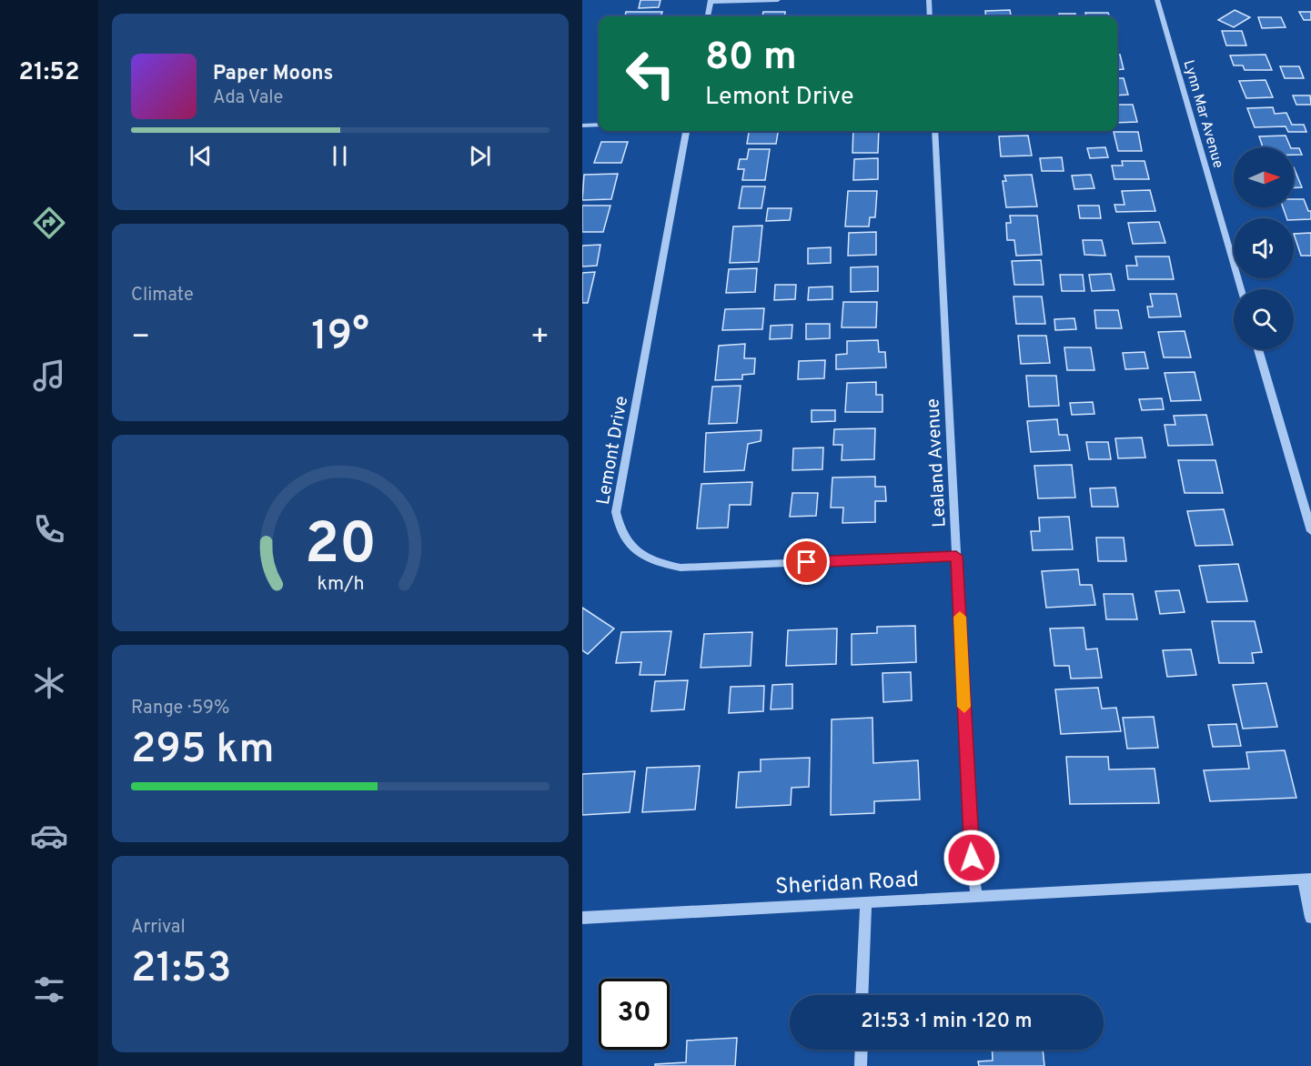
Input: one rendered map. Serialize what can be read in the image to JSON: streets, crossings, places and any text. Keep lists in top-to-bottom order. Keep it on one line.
{"streets":{"street":["Lynn Mar Avenue","Lemont Drive","Lealand Avenue","Sheridan Road"]},"crossings":[["Lemont Drive","Lealand Avenue"],["Lealand Avenue","Sheridan Road"]],"north":"right","page":{"tabs":"21:52","turn":["80 m","Lemont Drive"],"song":["Paper Moons","Ada Vale"],"tile":["Climate",["Range · 59%","295 km"],["Arrival","21:53"]],"heat":["−","19°","+"],"limit":"30","trip":"21:53 · 1 min · 120 m","gauge":["20","km/h"]}}
